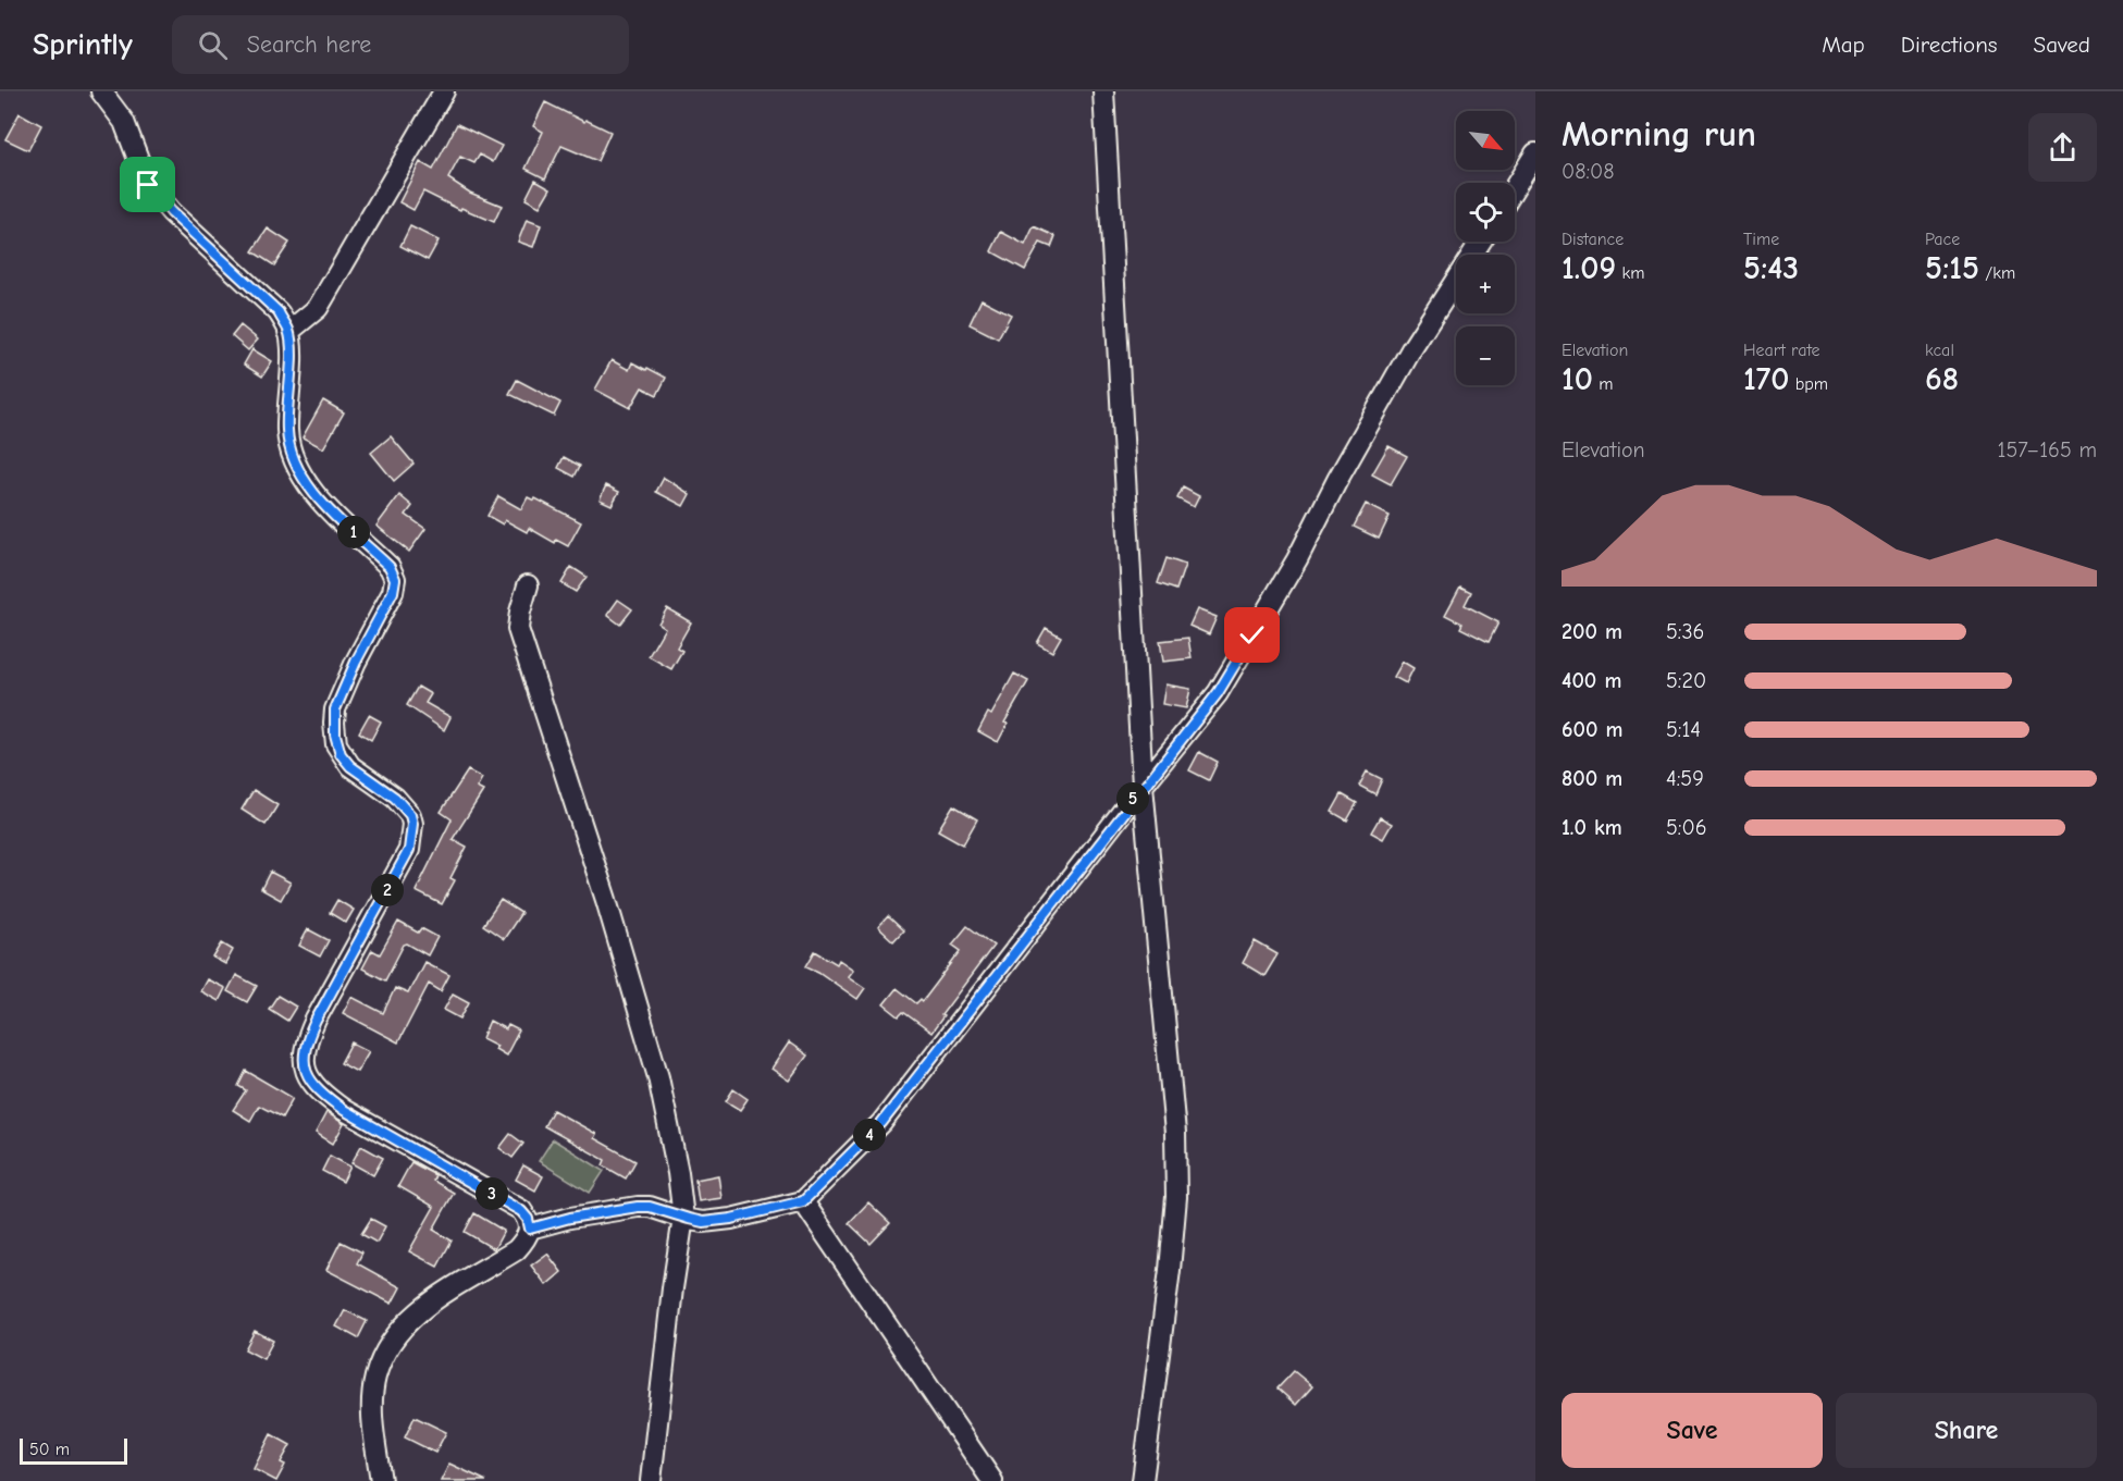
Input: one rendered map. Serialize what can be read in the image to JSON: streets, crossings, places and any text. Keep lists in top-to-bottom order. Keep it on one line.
{"scale_bar":"50 m","north":"bottom right","page":{"header":"Sprintly","search":"Search here","nav":["Map","Directions","Saved"],"heading":["Morning run","08:08"],"map_buttons":["+","−"],"stats":[["Distance","1.09 km"],["Time","5:43"],["Pace","5:15 /km"],["Elevation","10 m"],["Heart rate","170 bpm"],["kcal","68"]],"chart":["Elevation","157–165 m"],"pins":["1","5","2","4","3"],"list":[{"name":"200 m","note":"5:36"},{"name":"400 m","note":"5:20"},{"name":"600 m","note":"5:14"},{"name":"800 m","note":"4:59"},{"name":"1.0 km","note":"5:06"}],"buttons":["Save","Share"],"scale":"50 m"}}
